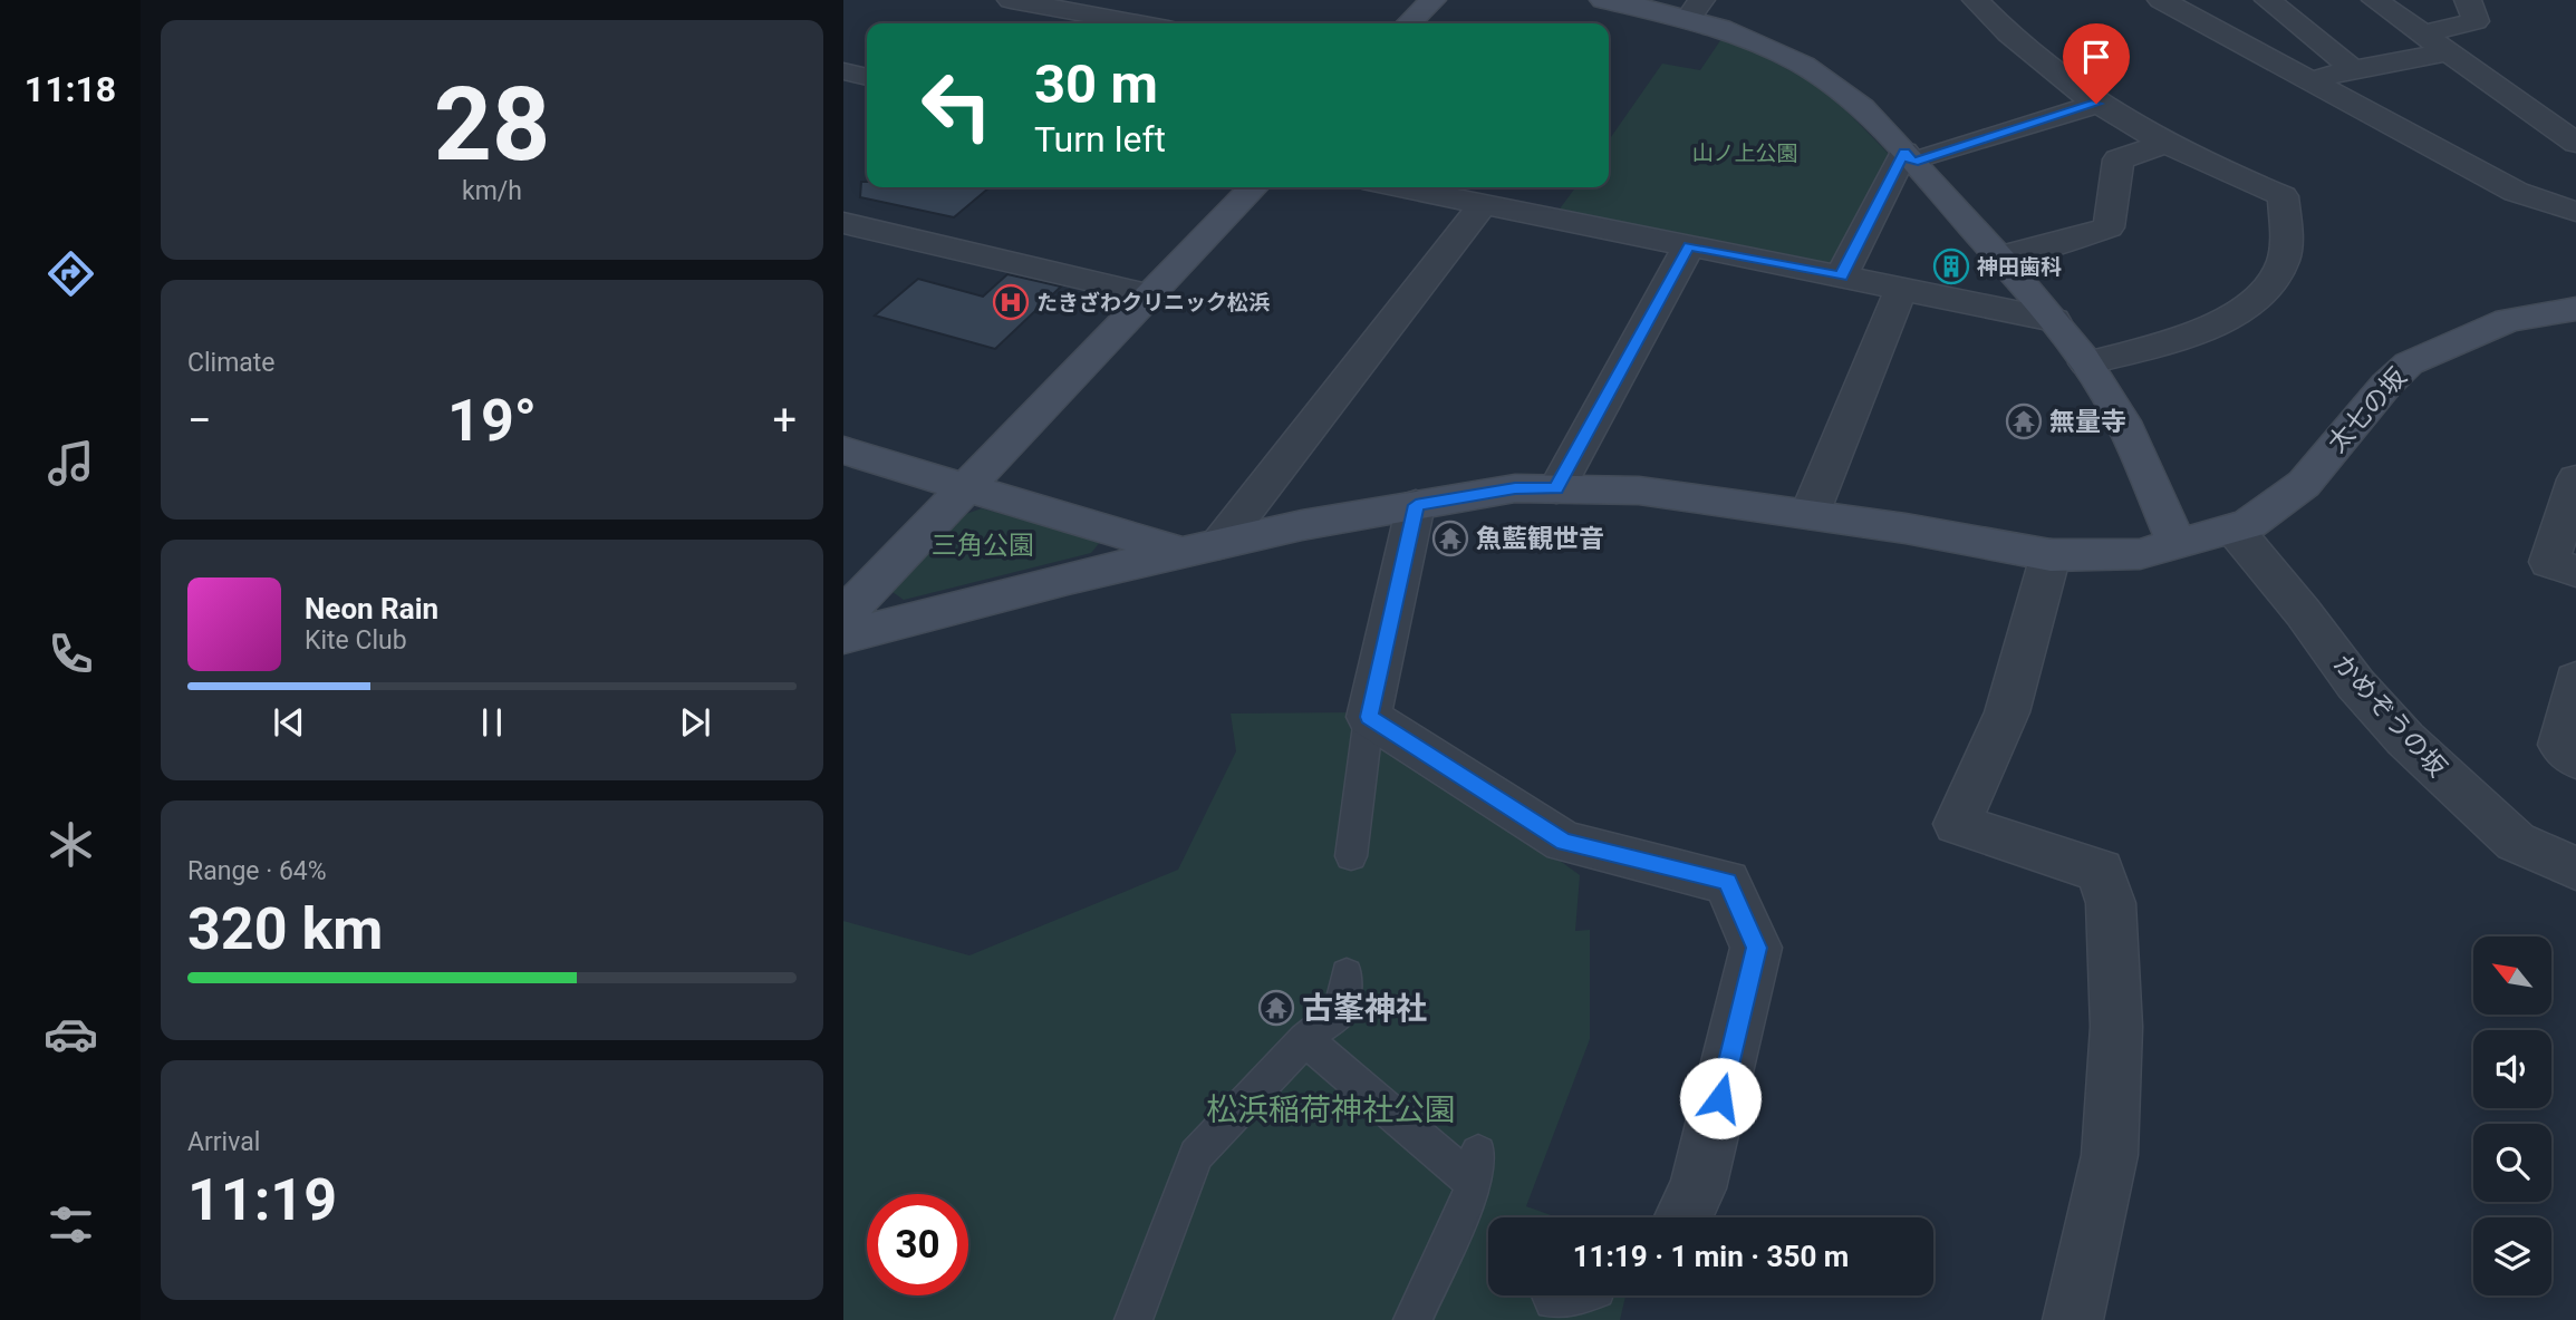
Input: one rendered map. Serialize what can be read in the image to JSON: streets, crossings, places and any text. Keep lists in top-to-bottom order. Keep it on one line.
{"streets":{"street":["太七の坂","かめぞうの坂"]},"crossings":[["太七の坂","かめぞうの坂"]],"parks":["山ノ上公園","三角公園","松浜稲荷神社公園"],"places":{"building":["神田歯科"],"hospital":["たきざわクリニック松浜"],"temple":["無量寺","魚藍観世音","古峯神社"]},"north":"top left","page":{"tabs":"11:18","tile":[["28","km/h"],"Climate",["Range · 64%","320 km"],["Arrival","11:19"]],"turn":["30 m","Turn left"],"heat":["−","19°","+"],"song":["Neon Rain","Kite Club"],"limit":"30","trip":"11:19 · 1 min · 350 m"}}
